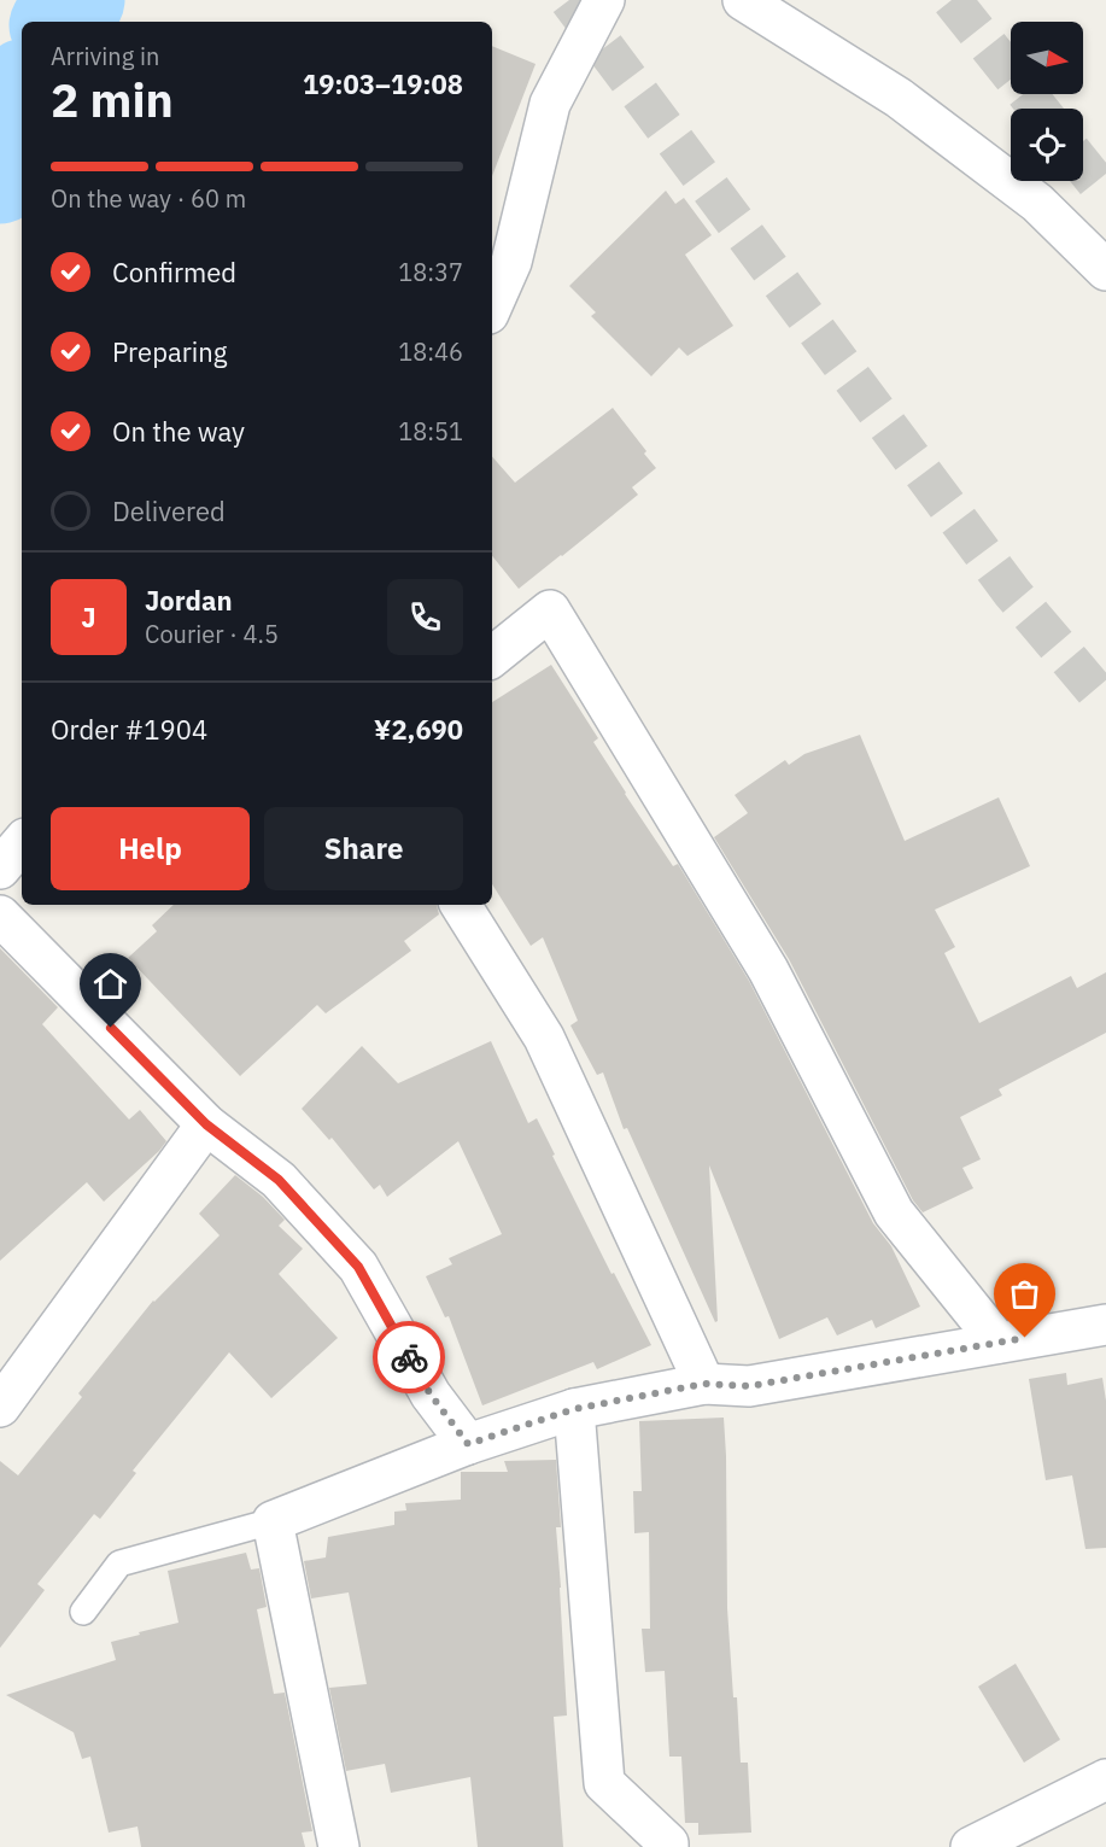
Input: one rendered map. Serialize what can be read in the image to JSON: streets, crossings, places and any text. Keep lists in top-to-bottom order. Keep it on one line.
{"north":"right","page":{"heading":["2 min","Arriving in","19:03–19:08"],"panel":["Jordan","Courier · 4.5","Order #1904","¥2,690"],"bar":"On the way · 60 m","list":[["Confirmed","18:37"],["Preparing","18:46"],["On the way","18:51"],"Delivered"],"round":"J","buttons":["Help","Share"]}}
